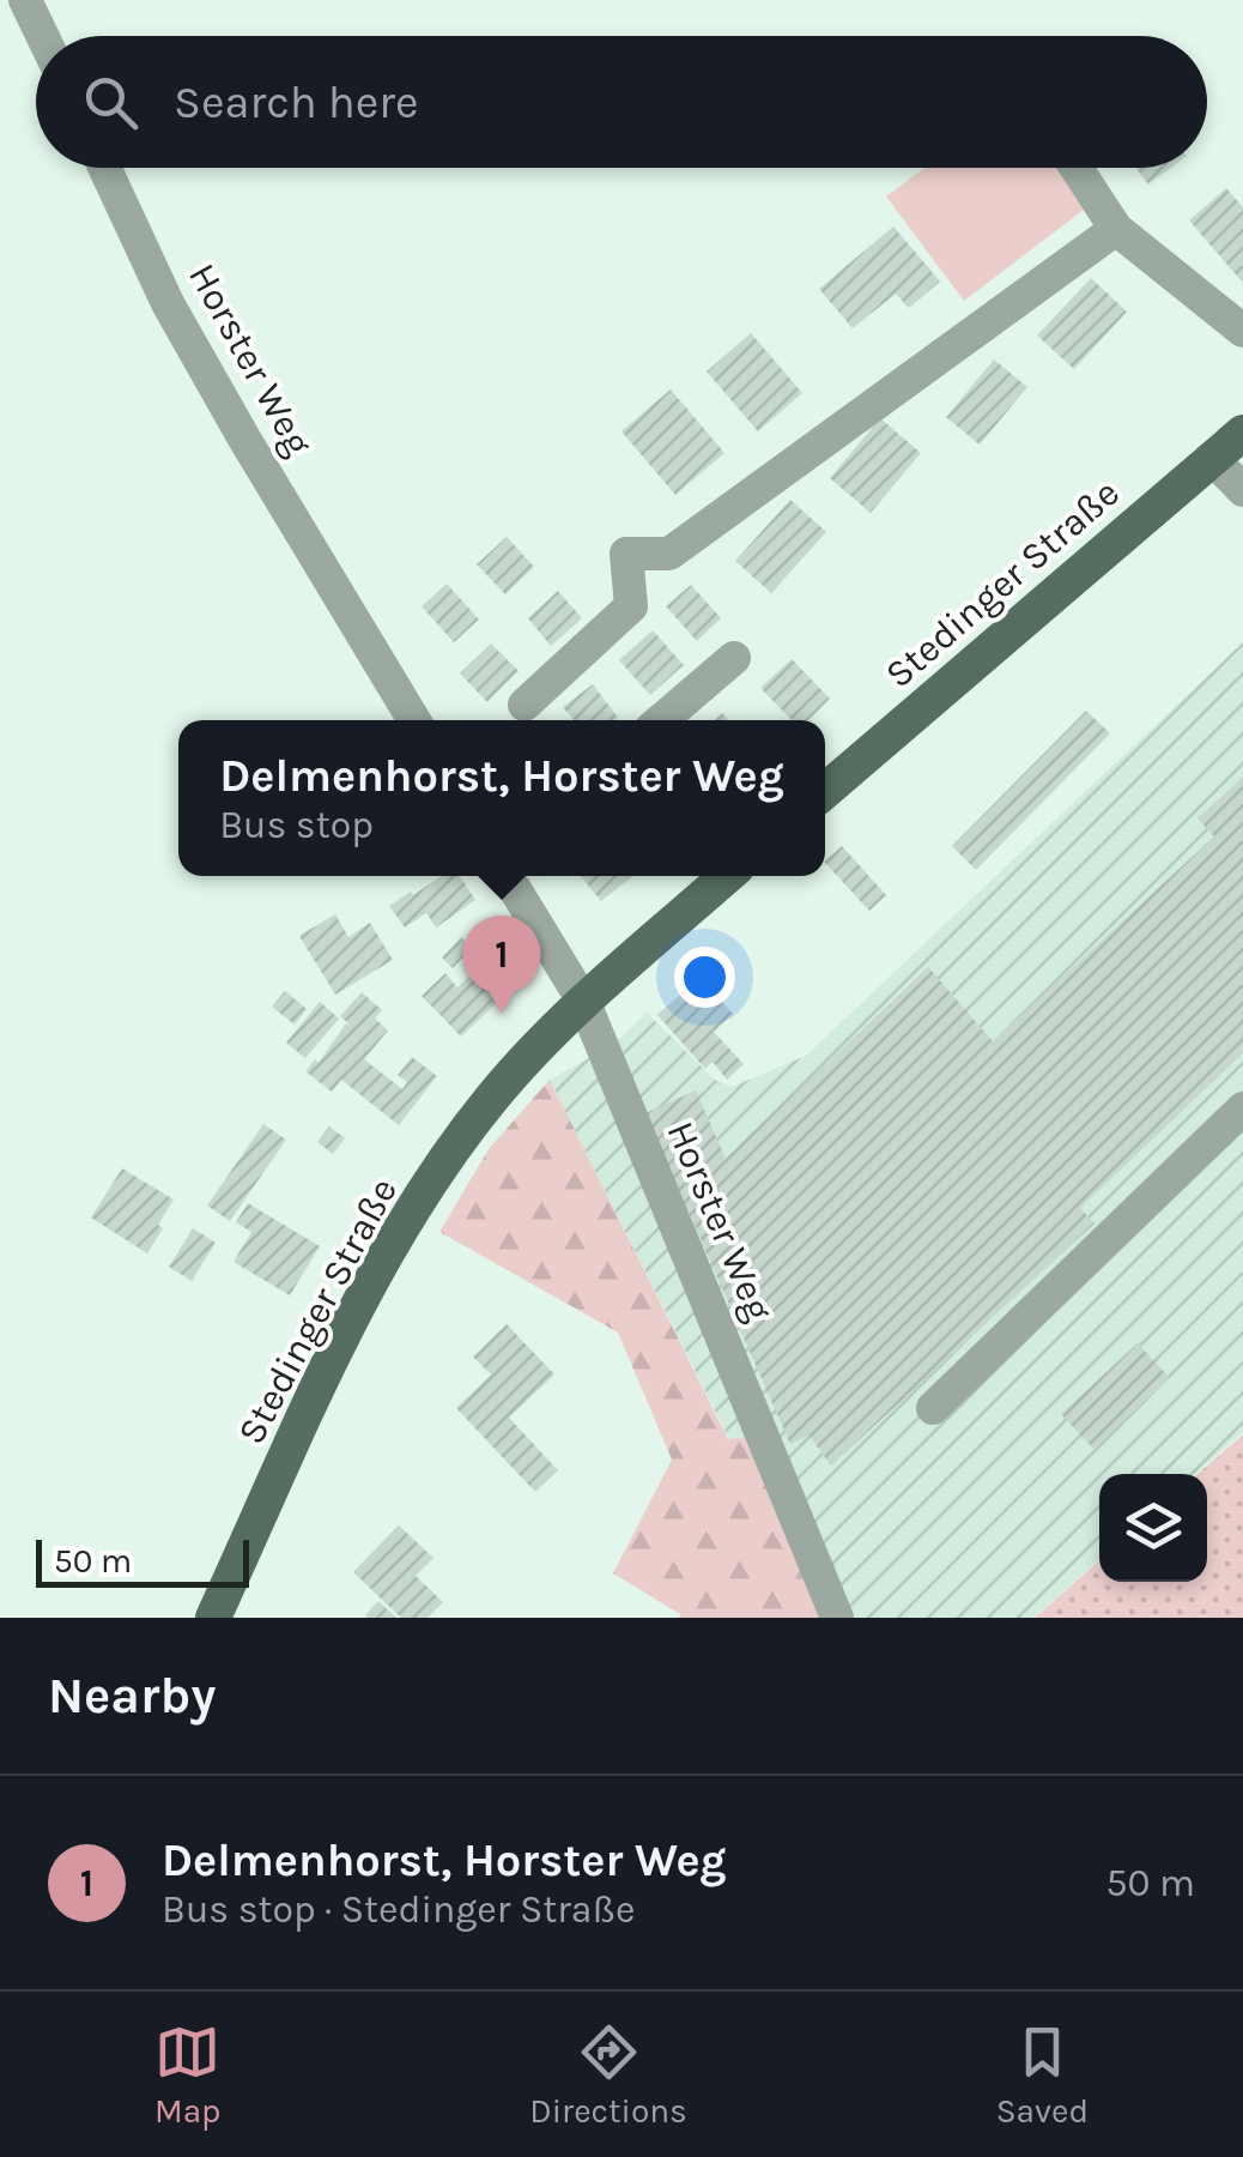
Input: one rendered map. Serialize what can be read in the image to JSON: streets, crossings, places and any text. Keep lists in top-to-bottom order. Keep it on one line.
{"streets":{"main road":["Stedinger Straße"],"street":["Horster Weg"]},"crossings":[["Horster Weg","Stedinger Straße"]],"scale_bar":"50 m","page":{"search":"Search here","popup":["Delmenhorst, Horster Weg","Bus stop"],"pins":"1","scale":"50 m","heading":"Nearby","list":[{"mark":"1","name":"Delmenhorst, Horster Weg","note":"Bus stop · Stedinger Straße","value":"50 m"}],"nav":["Map","Directions","Saved"]}}
